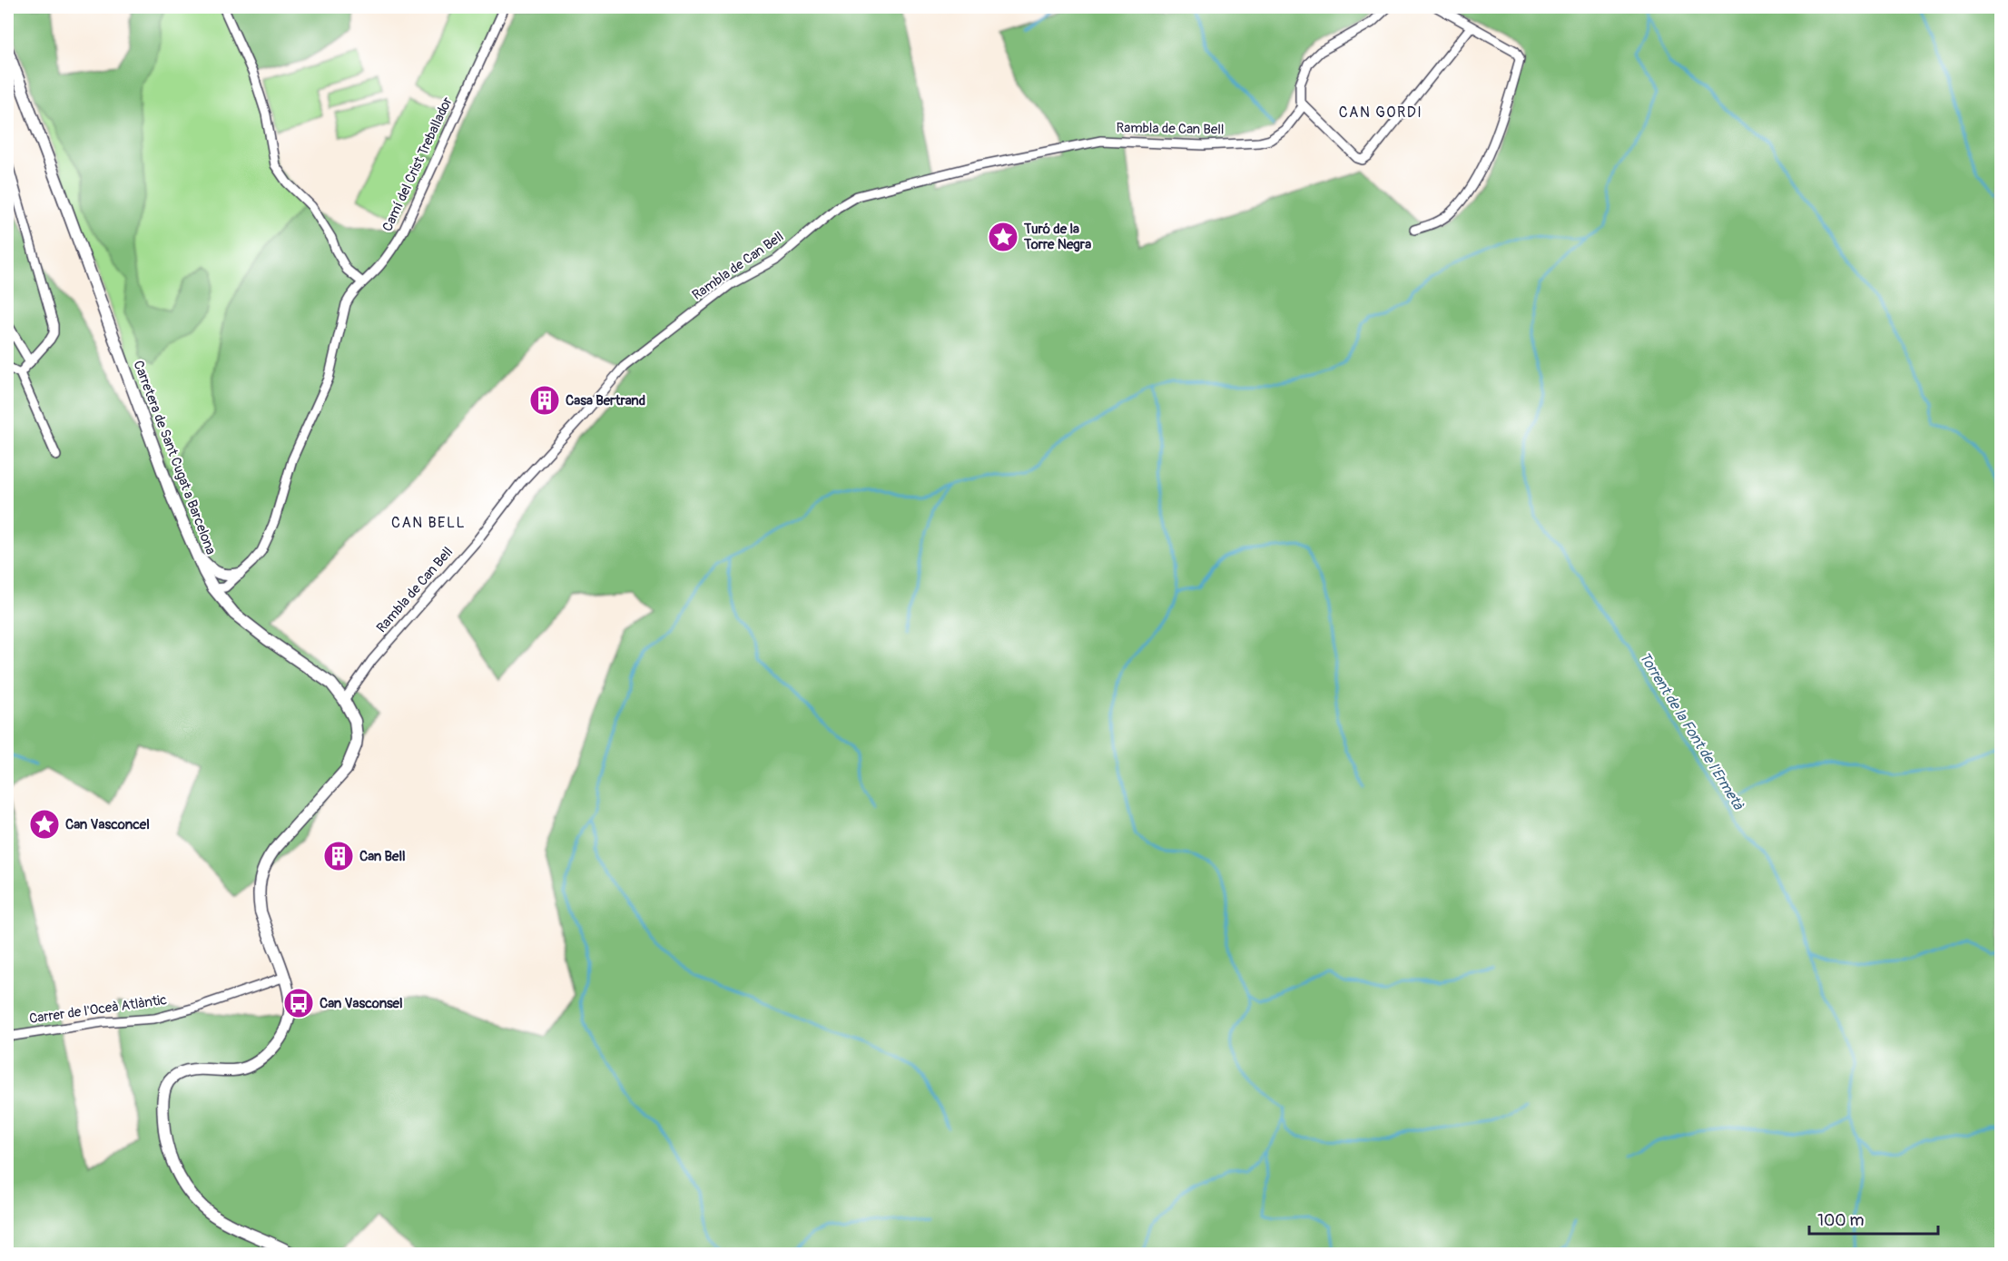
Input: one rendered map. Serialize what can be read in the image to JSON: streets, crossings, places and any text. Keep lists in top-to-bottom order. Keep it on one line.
{"streets":{"main road":["Carretera de Sant Cugat a Barcelona"],"street":["Rambla de Can Bell","Camí del Crist Treballador","Carrer de l'Oceà Atlàntic"]},"crossings":[["Rambla de Can Bell","Carretera de Sant Cugat a Barcelona"],["Carretera de Sant Cugat a Barcelona","Carrer de l'Oceà Atlàntic"]],"districts":["CAN GORDI","CAN BELL"],"water":["Torrent de la Font de l'Ermetà"],"places":{"place":["Turó de la Torre Negra","Can Vasconcel"],"building":["Casa Bertrand","Can Bell"],"bus stop":["Can Vasconsel"]},"scale_bar":"100 m"}
